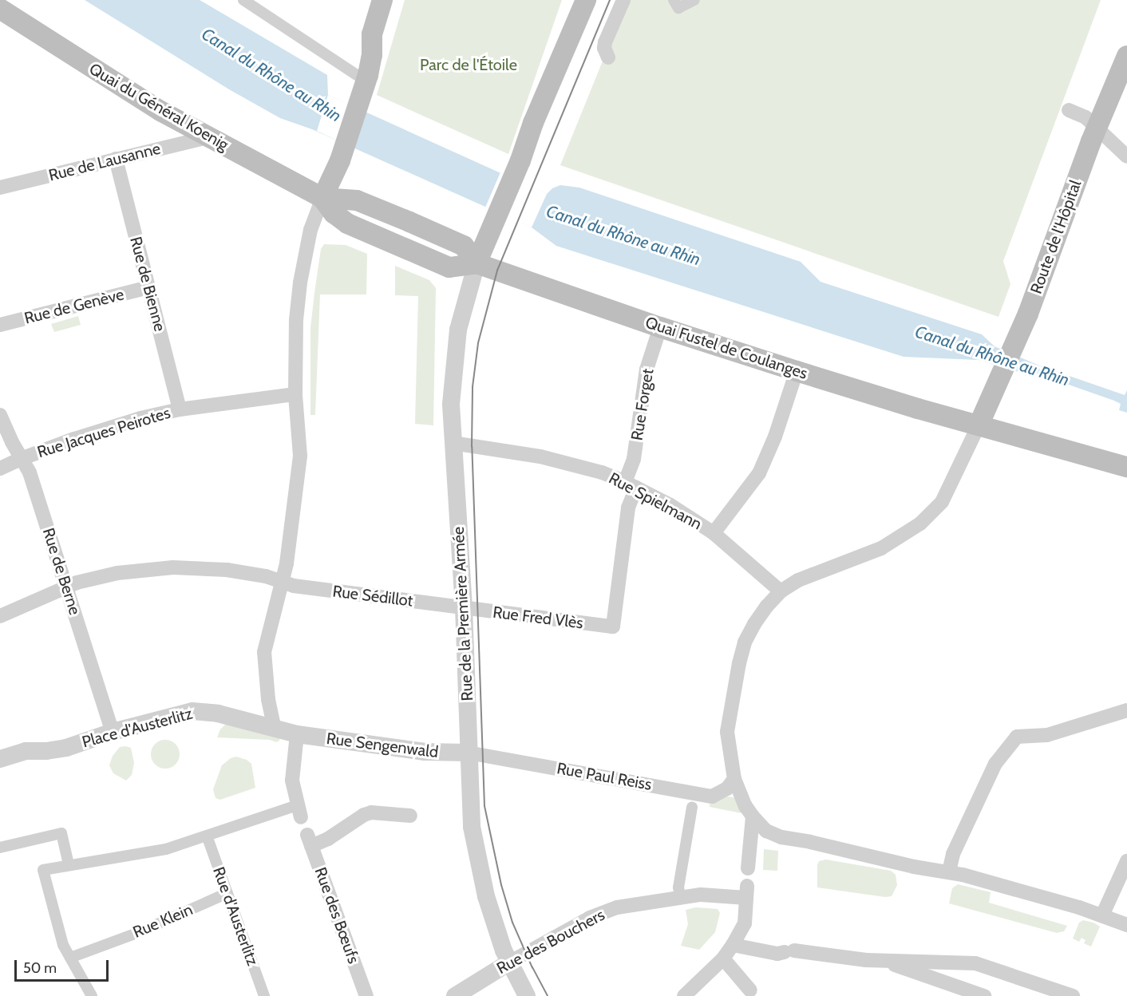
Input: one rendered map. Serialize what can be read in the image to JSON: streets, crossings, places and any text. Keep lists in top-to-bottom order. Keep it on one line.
{"streets":{"main road":["Quai du Général Koenig","Route de l'Hôpital","Quai Fustel de Coulanges","Rue de la Première Armée"],"street":["Rue de Lausanne","Rue de Bienne","Rue de Genève","Rue Forget","Rue Jacques Peirotes","Rue Spielmann","Rue de Berne","Rue Sédillot","Rue Fred Vlès","Place d'Austerlitz","Rue Sengenwald","Rue Paul Reiss","Rue des Bœufs","Rue d'Austerlitz","Rue Klein","Rue des Bouchers"]},"crossings":[["Quai du Général Koenig","Rue de Lausanne"],["Quai du Général Koenig","Quai Fustel de Coulanges"],["Quai du Général Koenig","Rue de la Première Armée"],["Rue de Lausanne","Rue de Bienne"],["Route de l'Hôpital","Quai Fustel de Coulanges"],["Rue de Bienne","Rue de Genève"],["Rue de Bienne","Rue Jacques Peirotes"],["Quai Fustel de Coulanges","Rue Forget"],["Quai Fustel de Coulanges","Rue de la Première Armée"],["Rue Forget","Rue Spielmann"],["Rue Forget","Rue Fred Vlès"],["Rue Jacques Peirotes","Rue de Berne"],["Rue Spielmann","Rue de la Première Armée"],["Rue de Berne","Rue Sédillot"],["Rue de Berne","Place d'Austerlitz"],["Rue Sédillot","Rue de la Première Armée"],["Rue Sédillot","Rue Fred Vlès"],["Rue de la Première Armée","Rue Fred Vlès"],["Rue de la Première Armée","Rue Sengenwald"],["Rue de la Première Armée","Rue Paul Reiss"],["Rue de la Première Armée","Rue des Bouchers"],["Place d'Austerlitz","Rue Sengenwald"],["Rue Sengenwald","Rue Paul Reiss"],["Rue d'Austerlitz","Rue Klein"]],"water":["Canal du Rhône au Rhin"],"parks":["Parc de l'Étoile"],"scale_bar":"50 m"}
